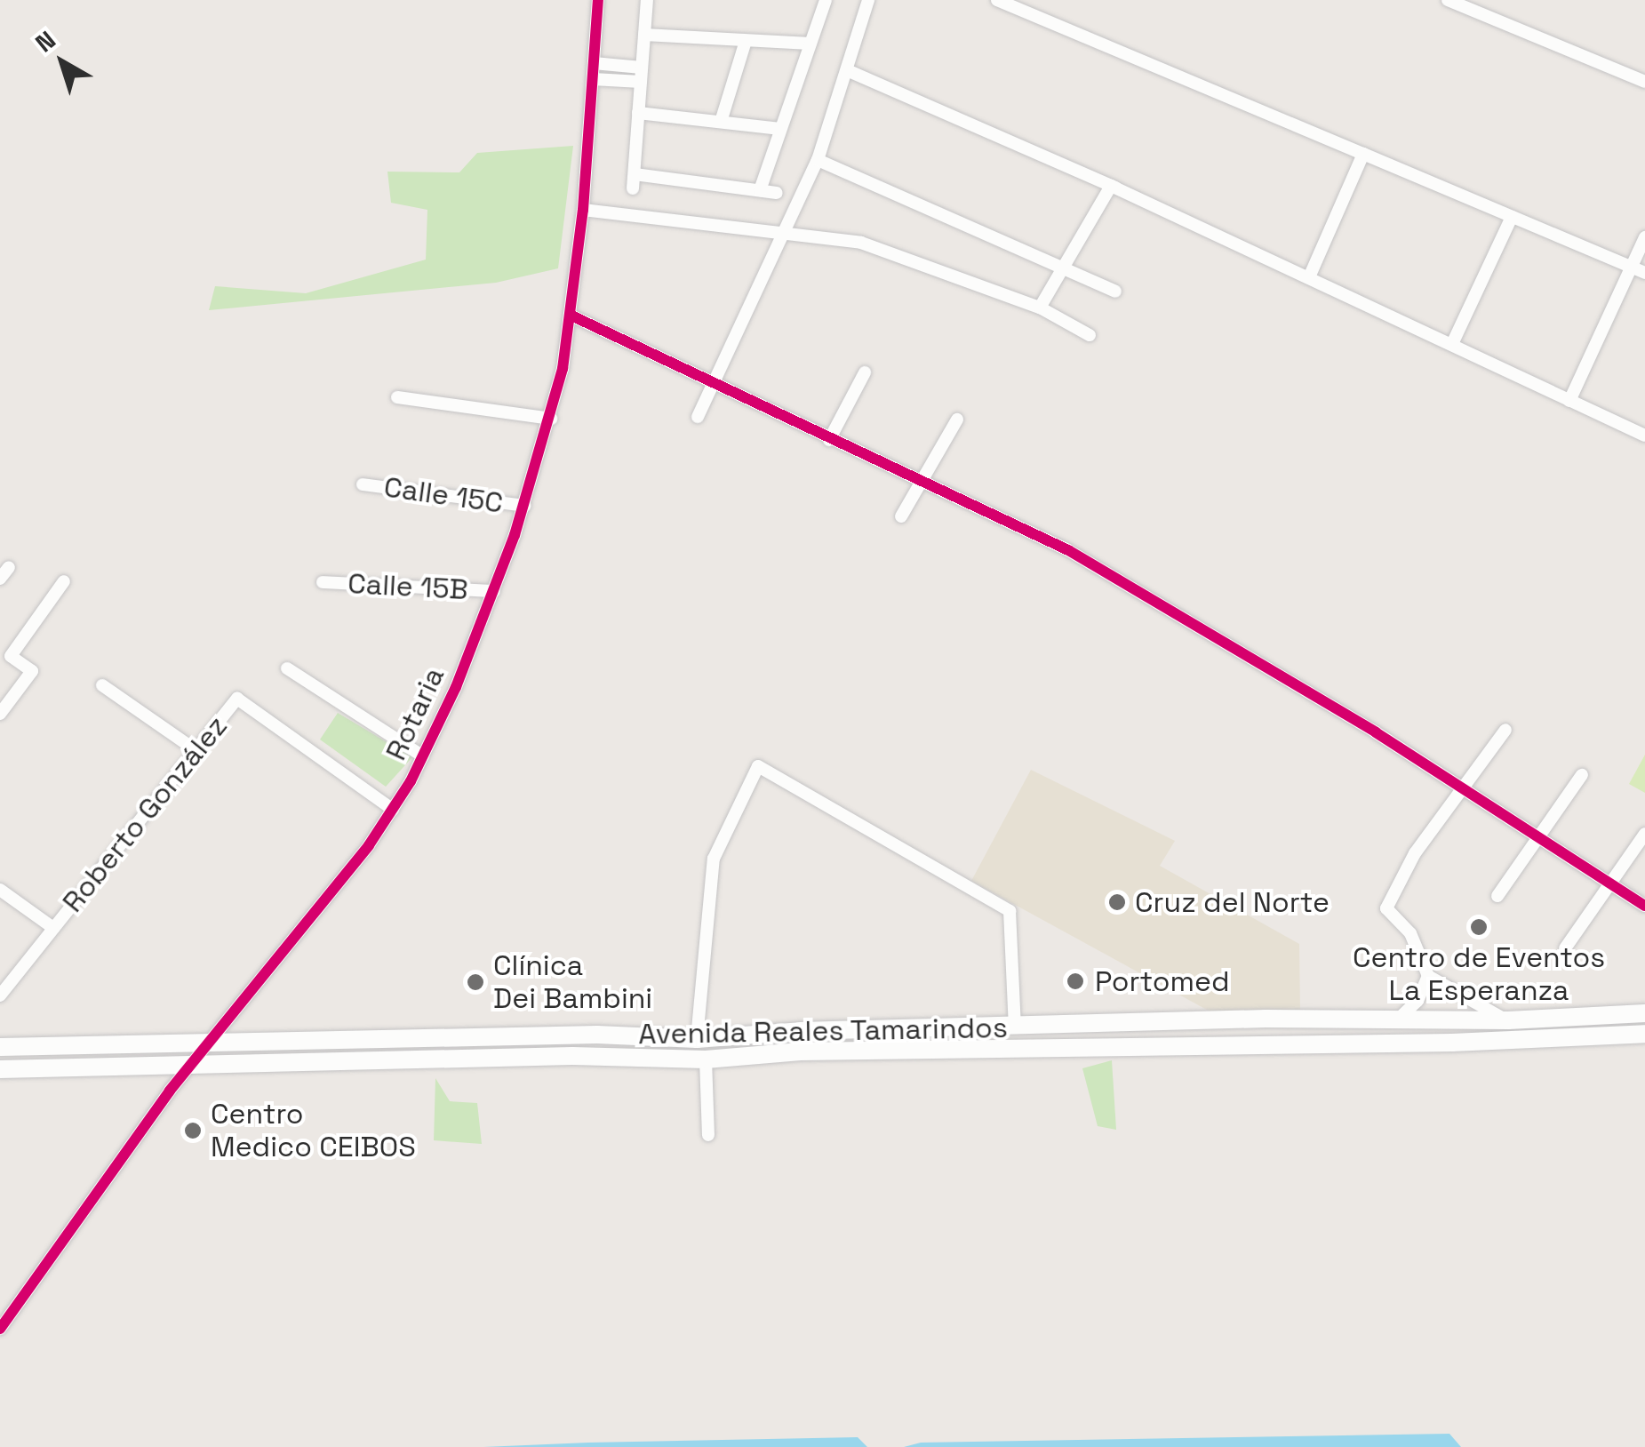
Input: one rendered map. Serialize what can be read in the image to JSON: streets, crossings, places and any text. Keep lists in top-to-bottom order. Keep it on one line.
{"streets":{"main road":["Avenida Reales Tamarindos"],"street":["Calle 15C","Calle 15B","Rotaria","Roberto González"]},"crossings":[["Calle 15C","Rotaria"],["Calle 15B","Rotaria"],["Rotaria","Roberto González"],["Rotaria","Avenida Reales Tamarindos"]],"places":["Cruz del Norte","Centro de Eventos La Esperanza","Portomed","Clínica Dei Bambini","Centro Medico CEIBOS"],"north":"top left"}
